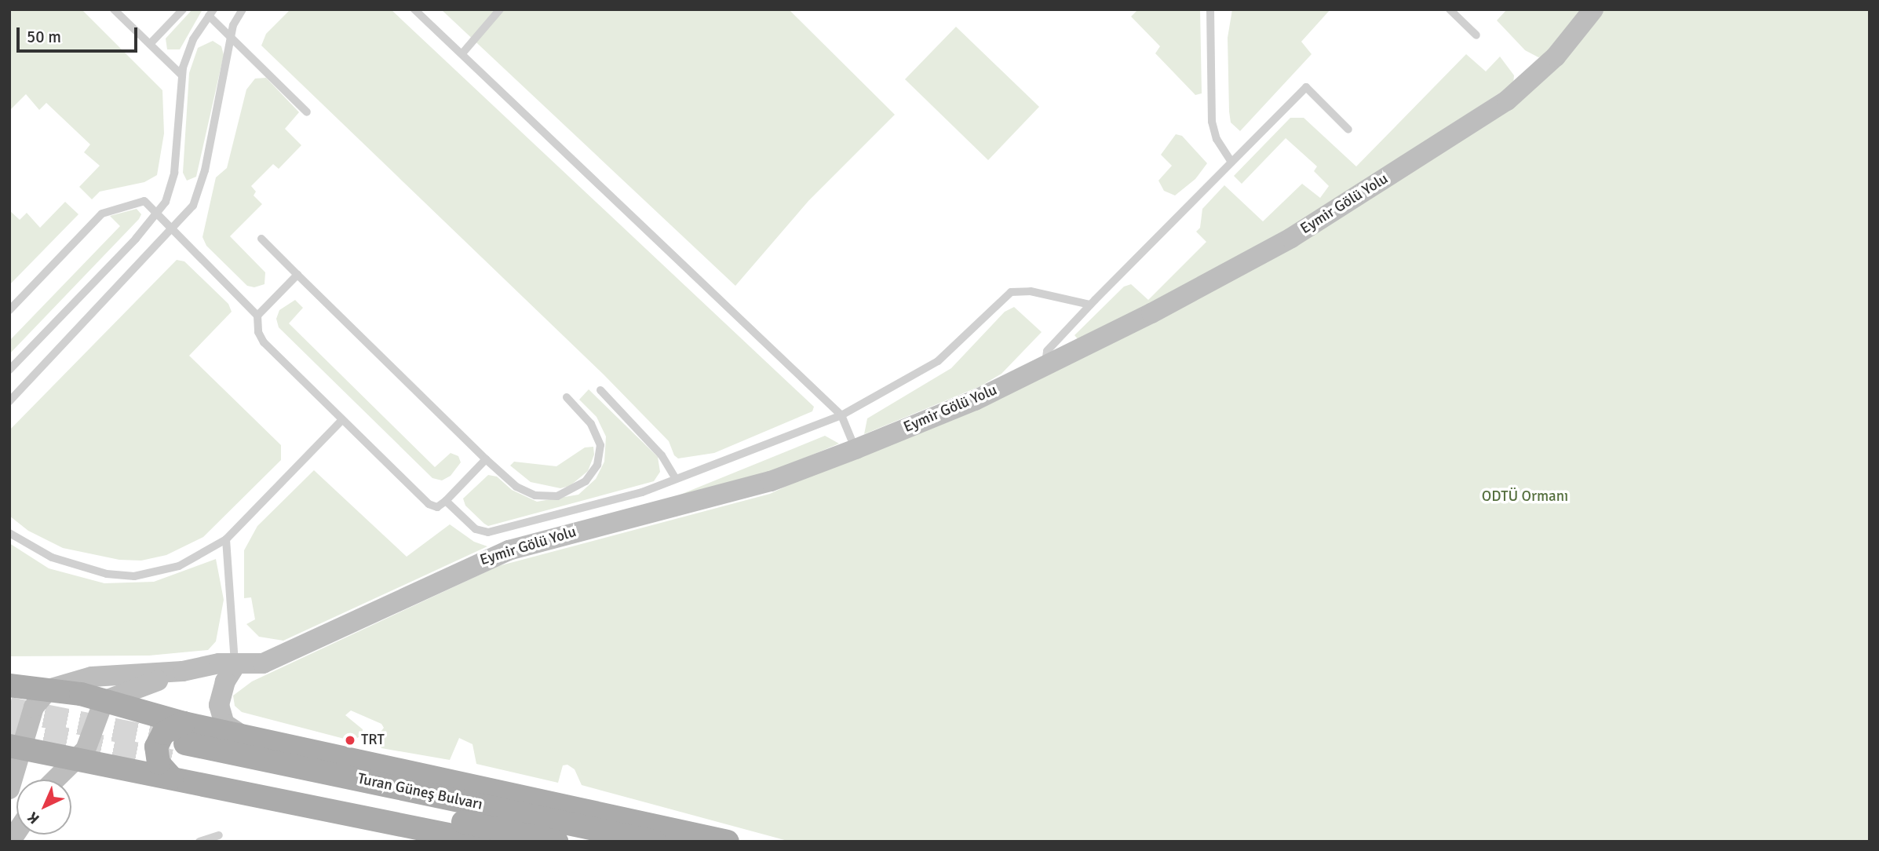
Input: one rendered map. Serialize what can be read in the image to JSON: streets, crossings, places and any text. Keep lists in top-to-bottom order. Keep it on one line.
{"streets":{"main road":["Turan Güneş Bulvarı"],"street":["Eymir Gölü Yolu"]},"parks":["ODTÜ Ormanı"],"places":["TRT"],"scale_bar":"50 m","north":"bottom left"}
